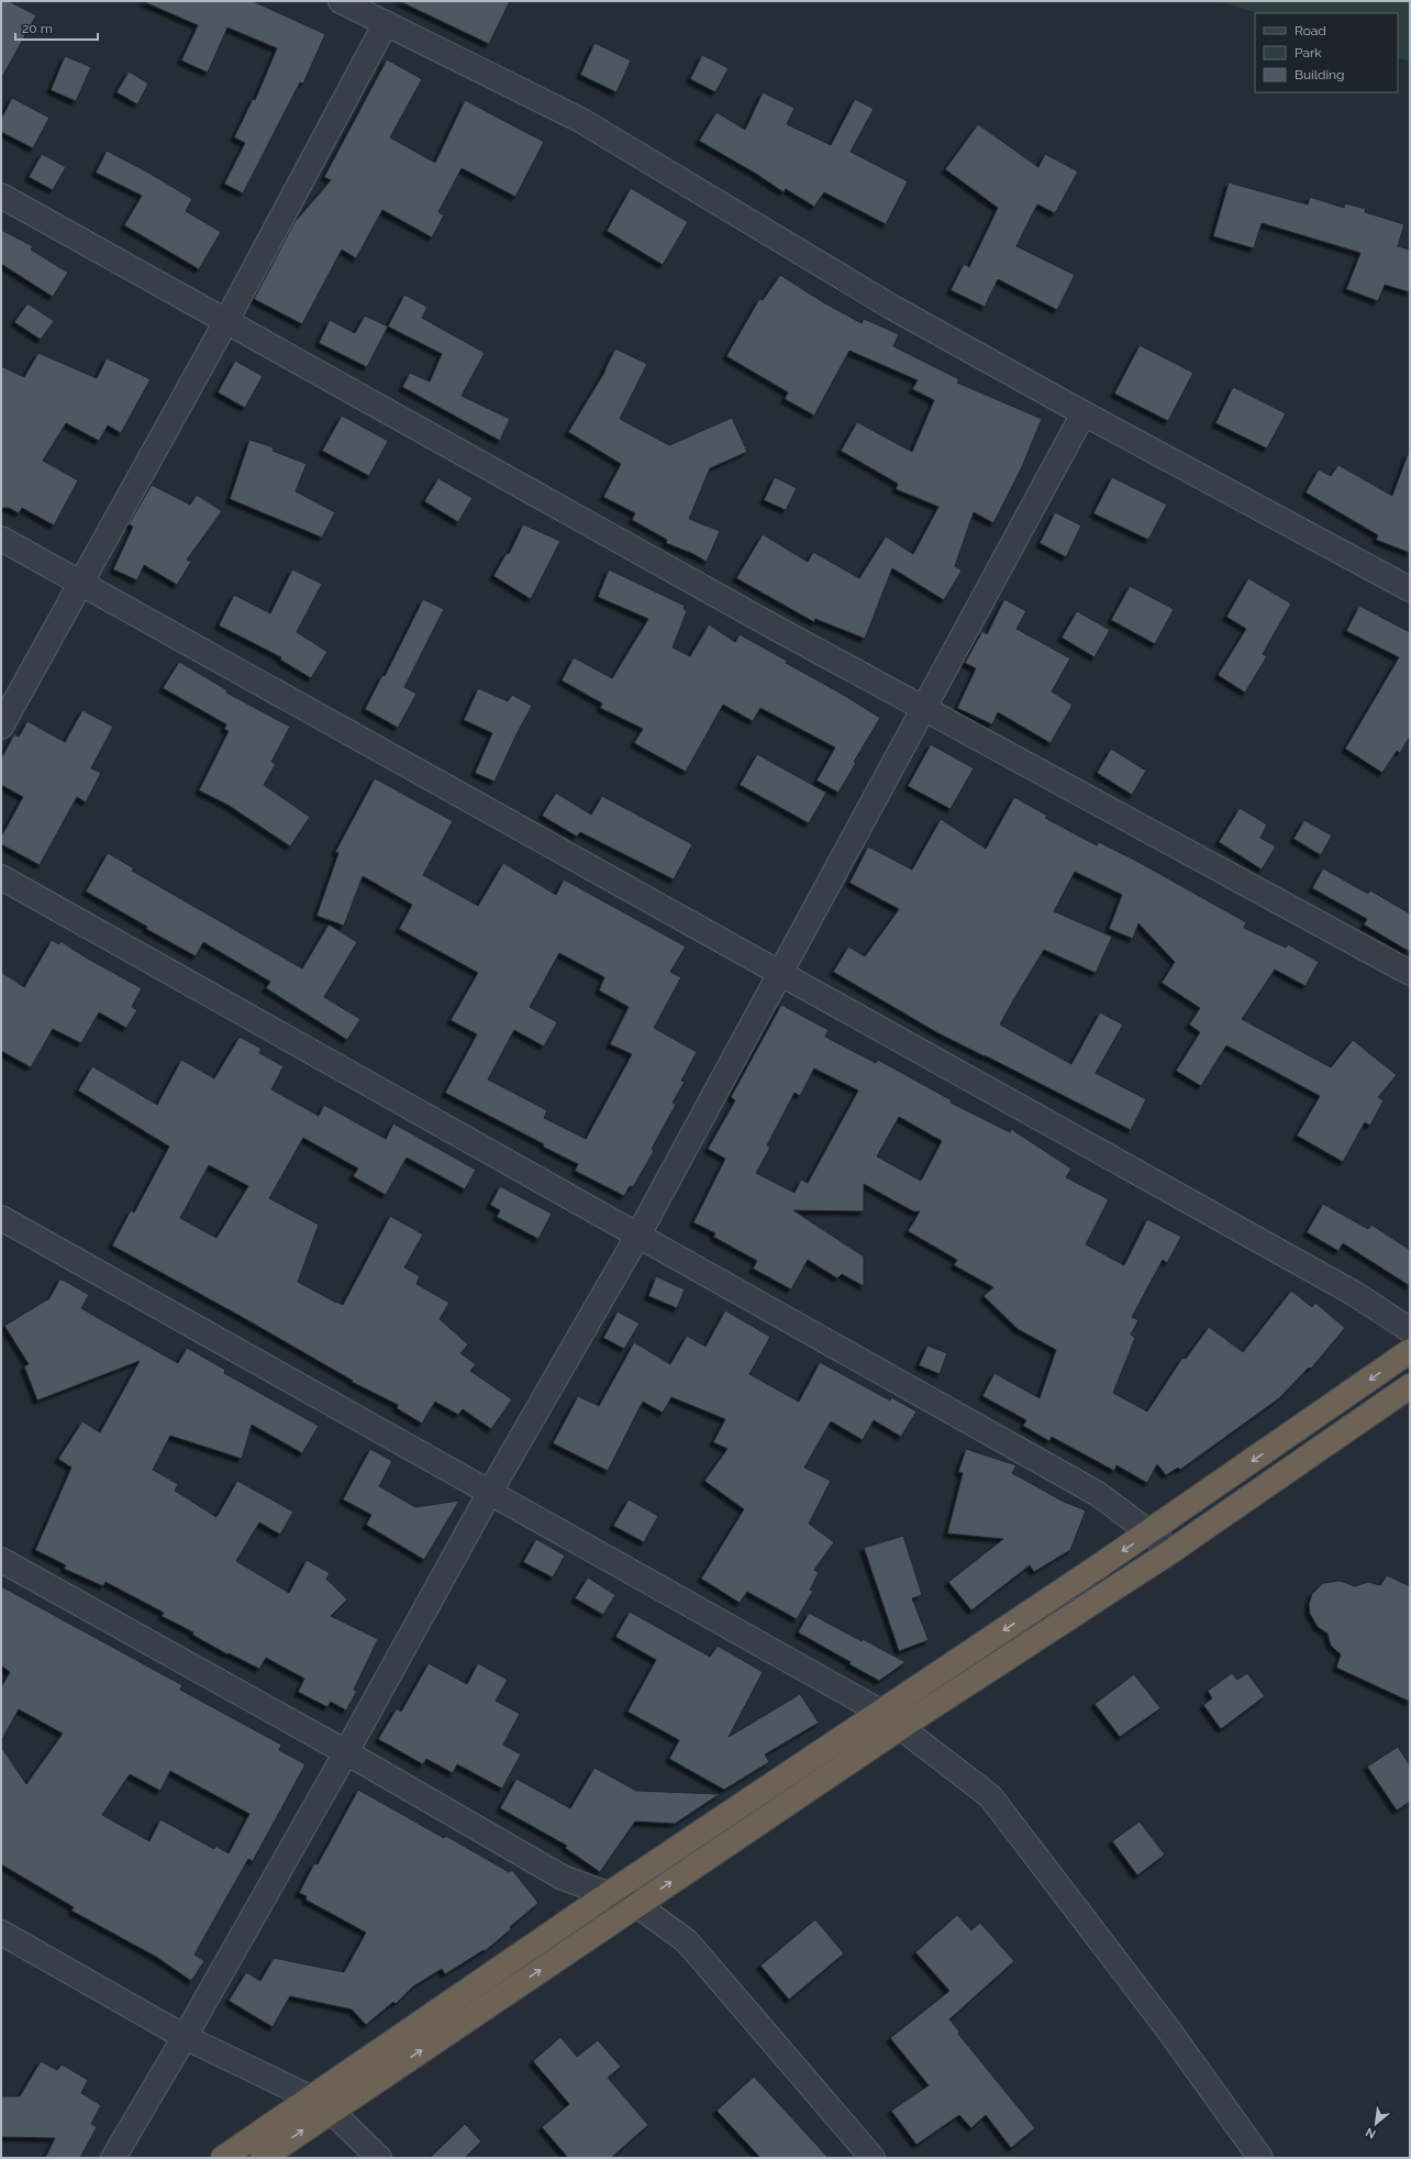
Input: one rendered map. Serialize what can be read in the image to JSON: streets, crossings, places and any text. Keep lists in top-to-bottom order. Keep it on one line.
{"legend":["Road","Park","Building"],"scale_bar":"20 m","north":"bottom left"}
